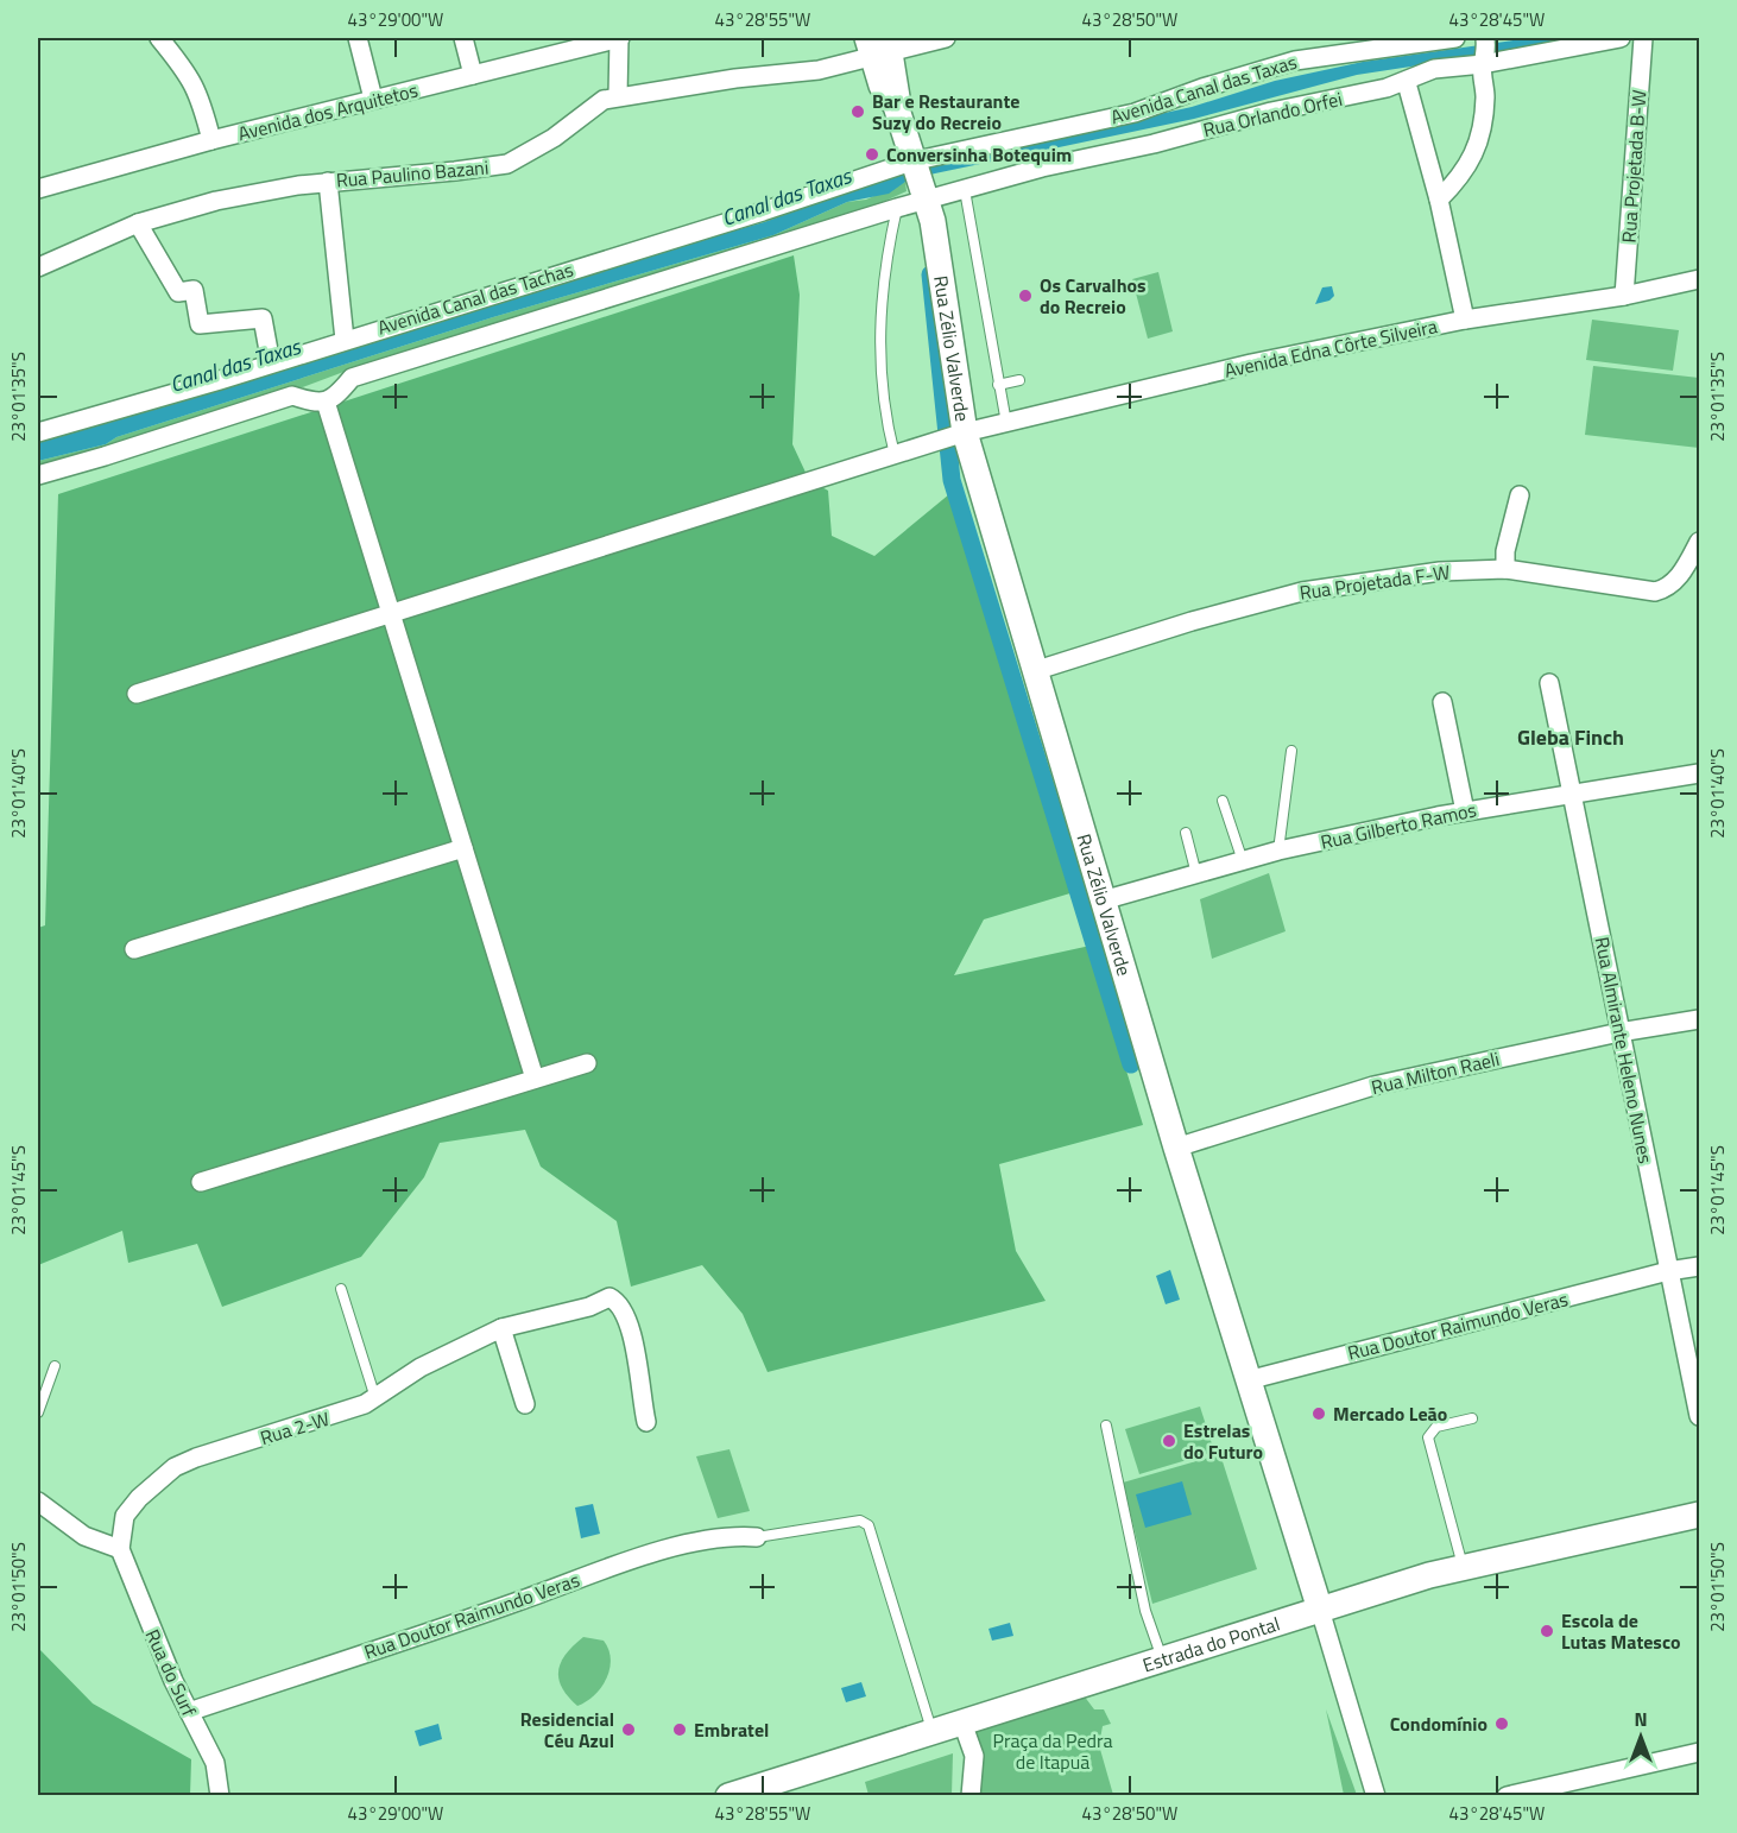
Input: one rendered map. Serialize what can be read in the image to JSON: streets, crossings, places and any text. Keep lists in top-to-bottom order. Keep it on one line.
{"streets":{"street":["Avenida Canal das Taxas","Avenida dos Arquitetos","Rua Orlando Orfei","Rua Projetada B-W","Rua Paulino Bazani","Avenida Canal das Tachas","Avenida Edna Côrte Silveira","Rua Zélio Valverde","Rua Projetada F-W","Rua Gilberto Ramos","Rua Almirante Heleno Nunes","Rua Milton Raeli","Rua Doutor Raimundo Veras","Rua 2-W","Estrada do Pontal","Rua do Surf"]},"crossings":[["Avenida Canal das Taxas","Avenida Canal das Tachas"],["Avenida Canal das Taxas","Rua Zélio Valverde"],["Rua Orlando Orfei","Rua Zélio Valverde"],["Rua Projetada B-W","Avenida Edna Côrte Silveira"],["Rua Paulino Bazani","Rua Zélio Valverde"],["Avenida Canal das Tachas","Rua Zélio Valverde"],["Avenida Edna Côrte Silveira","Rua Zélio Valverde"],["Rua Zélio Valverde","Rua Projetada F-W"],["Rua Zélio Valverde","Rua Gilberto Ramos"],["Rua Zélio Valverde","Rua Milton Raeli"],["Rua Zélio Valverde","Rua Doutor Raimundo Veras"],["Rua Zélio Valverde","Estrada do Pontal"],["Rua Gilberto Ramos","Rua Almirante Heleno Nunes"],["Rua Almirante Heleno Nunes","Rua Milton Raeli"],["Rua Almirante Heleno Nunes","Rua Doutor Raimundo Veras"],["Rua Doutor Raimundo Veras","Rua do Surf"],["Rua 2-W","Rua do Surf"]],"districts":["Gleba Finch"],"water":["Canal das Taxas"],"parks":["Praça da Pedra de Itapuã"],"places":["Bar e Restaurante Suzy do Recreio","Conversinha Botequim","Os Carvalhos do Recreio","Mercado Leão","Estrelas do Futuro","Escola de Lutas Matesco","Condomínio","Residencial Céu Azul","Embratel"],"north":"top","coordinates":["43°29'00\"W","43°28'55\"W","43°28'50\"W","43°28'45\"W","23°01'35\"S","23°01'40\"S","23°01'45\"S","23°01'50\"S"]}
